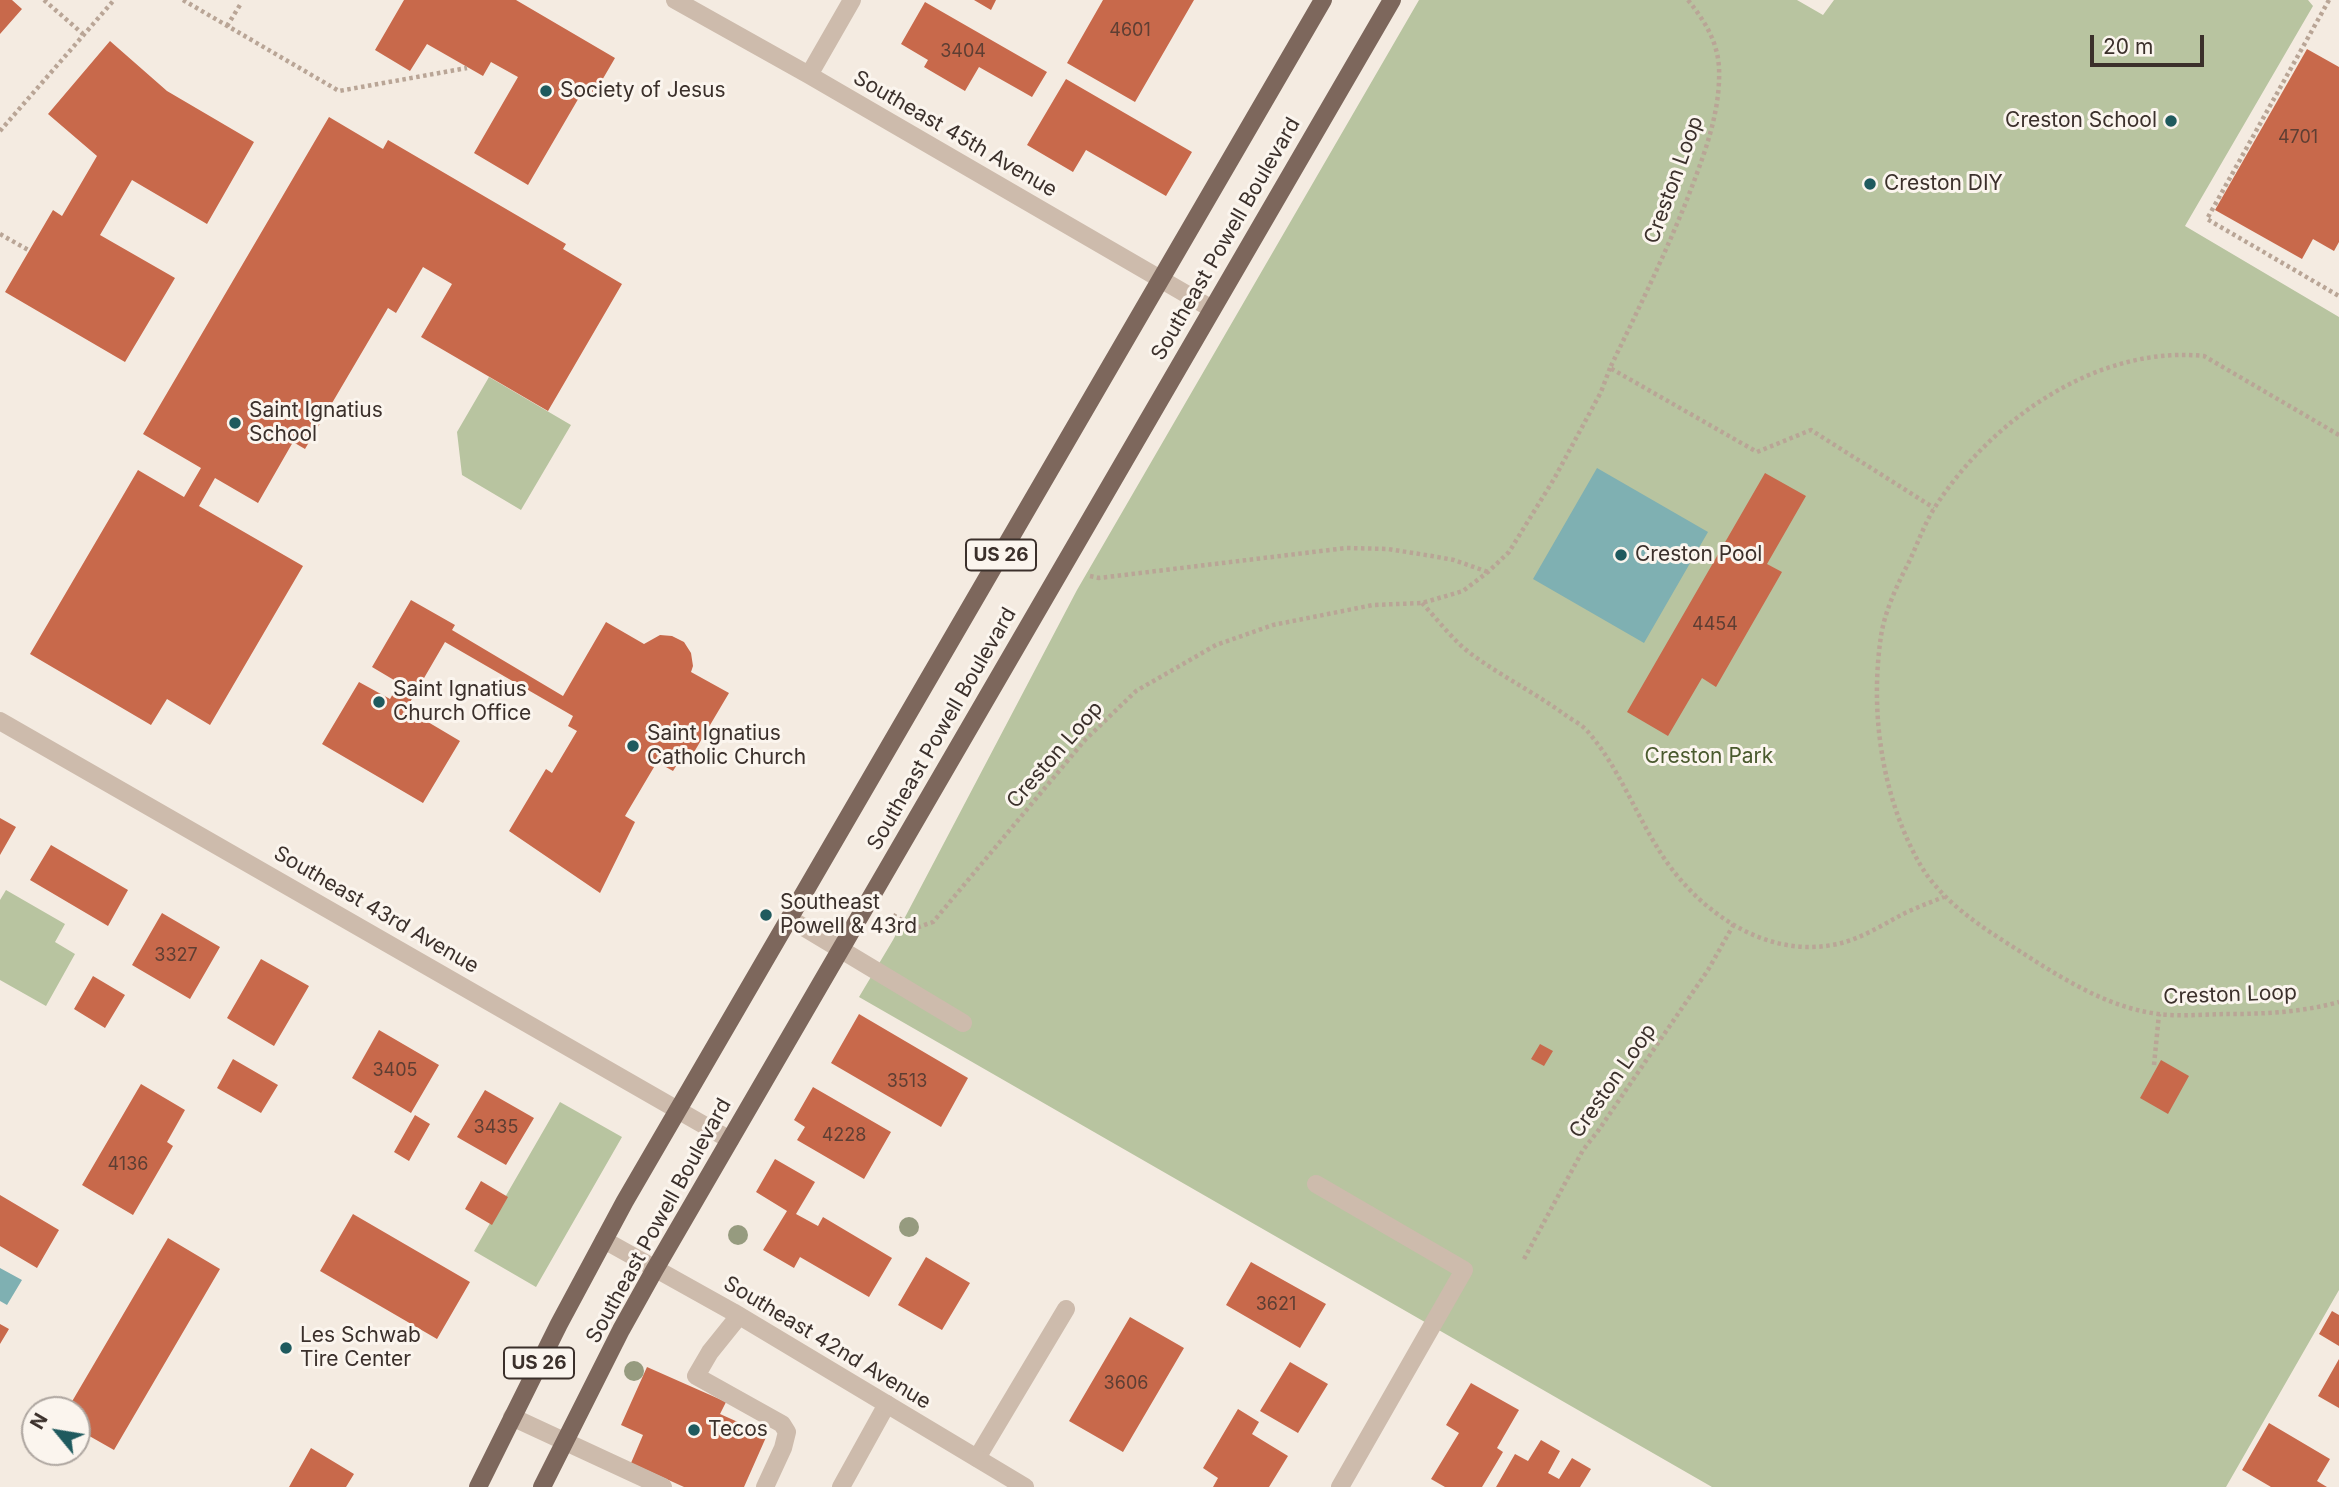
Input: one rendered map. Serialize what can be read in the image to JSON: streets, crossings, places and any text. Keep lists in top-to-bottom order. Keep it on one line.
{"streets":{"main road":["Southeast Powell Boulevard","US 26"],"street":["Southeast 45th Avenue","Southeast 43rd Avenue","Southeast 42nd Avenue"],"path":["Creston Loop"]},"crossings":[["Southeast 45th Avenue","Southeast Powell Boulevard"],["Creston Loop","Southeast Powell Boulevard"],["Southeast Powell Boulevard","Southeast 43rd Avenue"],["Southeast Powell Boulevard","Southeast 42nd Avenue"]],"parks":["Creston Park"],"places":["Society of Jesus","Creston School","Creston DIY","Saint Ignatius School","Creston Pool","Saint Ignatius Church Office","Saint Ignatius Catholic Church","Southeast Powell & 43rd","Les Schwab Tire Center","Tecos"],"house_numbers":["4601","3404","4701","4454","3327","3405","3513","3435","4228","4136","3621","3606"],"scale_bar":"20 m","north":"top left"}
